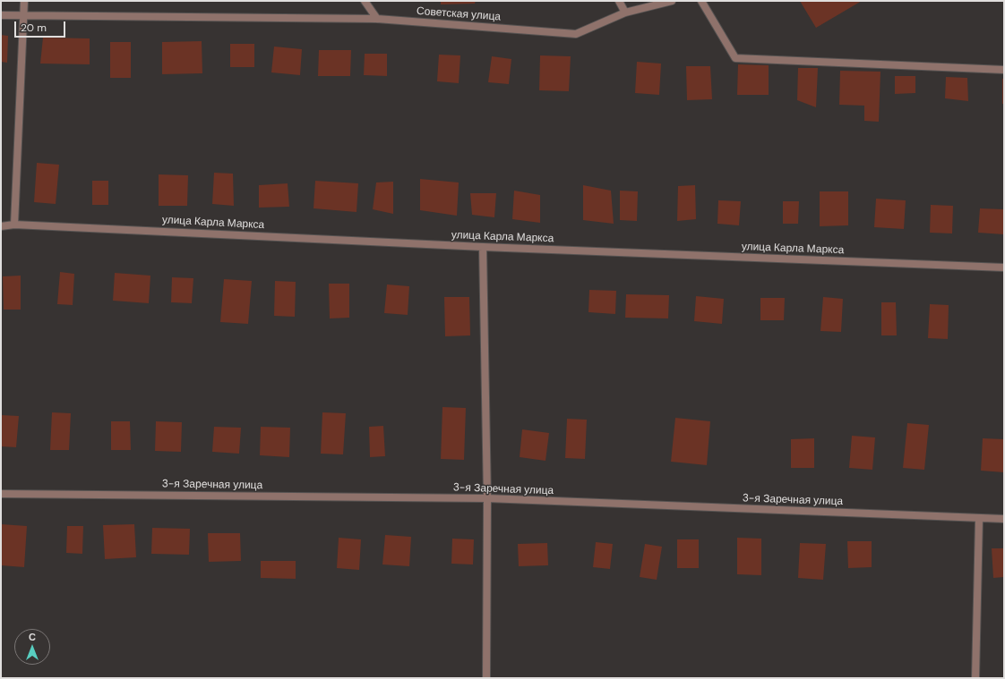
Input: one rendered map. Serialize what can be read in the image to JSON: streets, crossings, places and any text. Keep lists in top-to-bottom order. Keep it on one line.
{"streets":{"street":["Советская улица","улица Карла Маркса","3-я Заречная улица"]},"scale_bar":"20 m","north":"top"}
